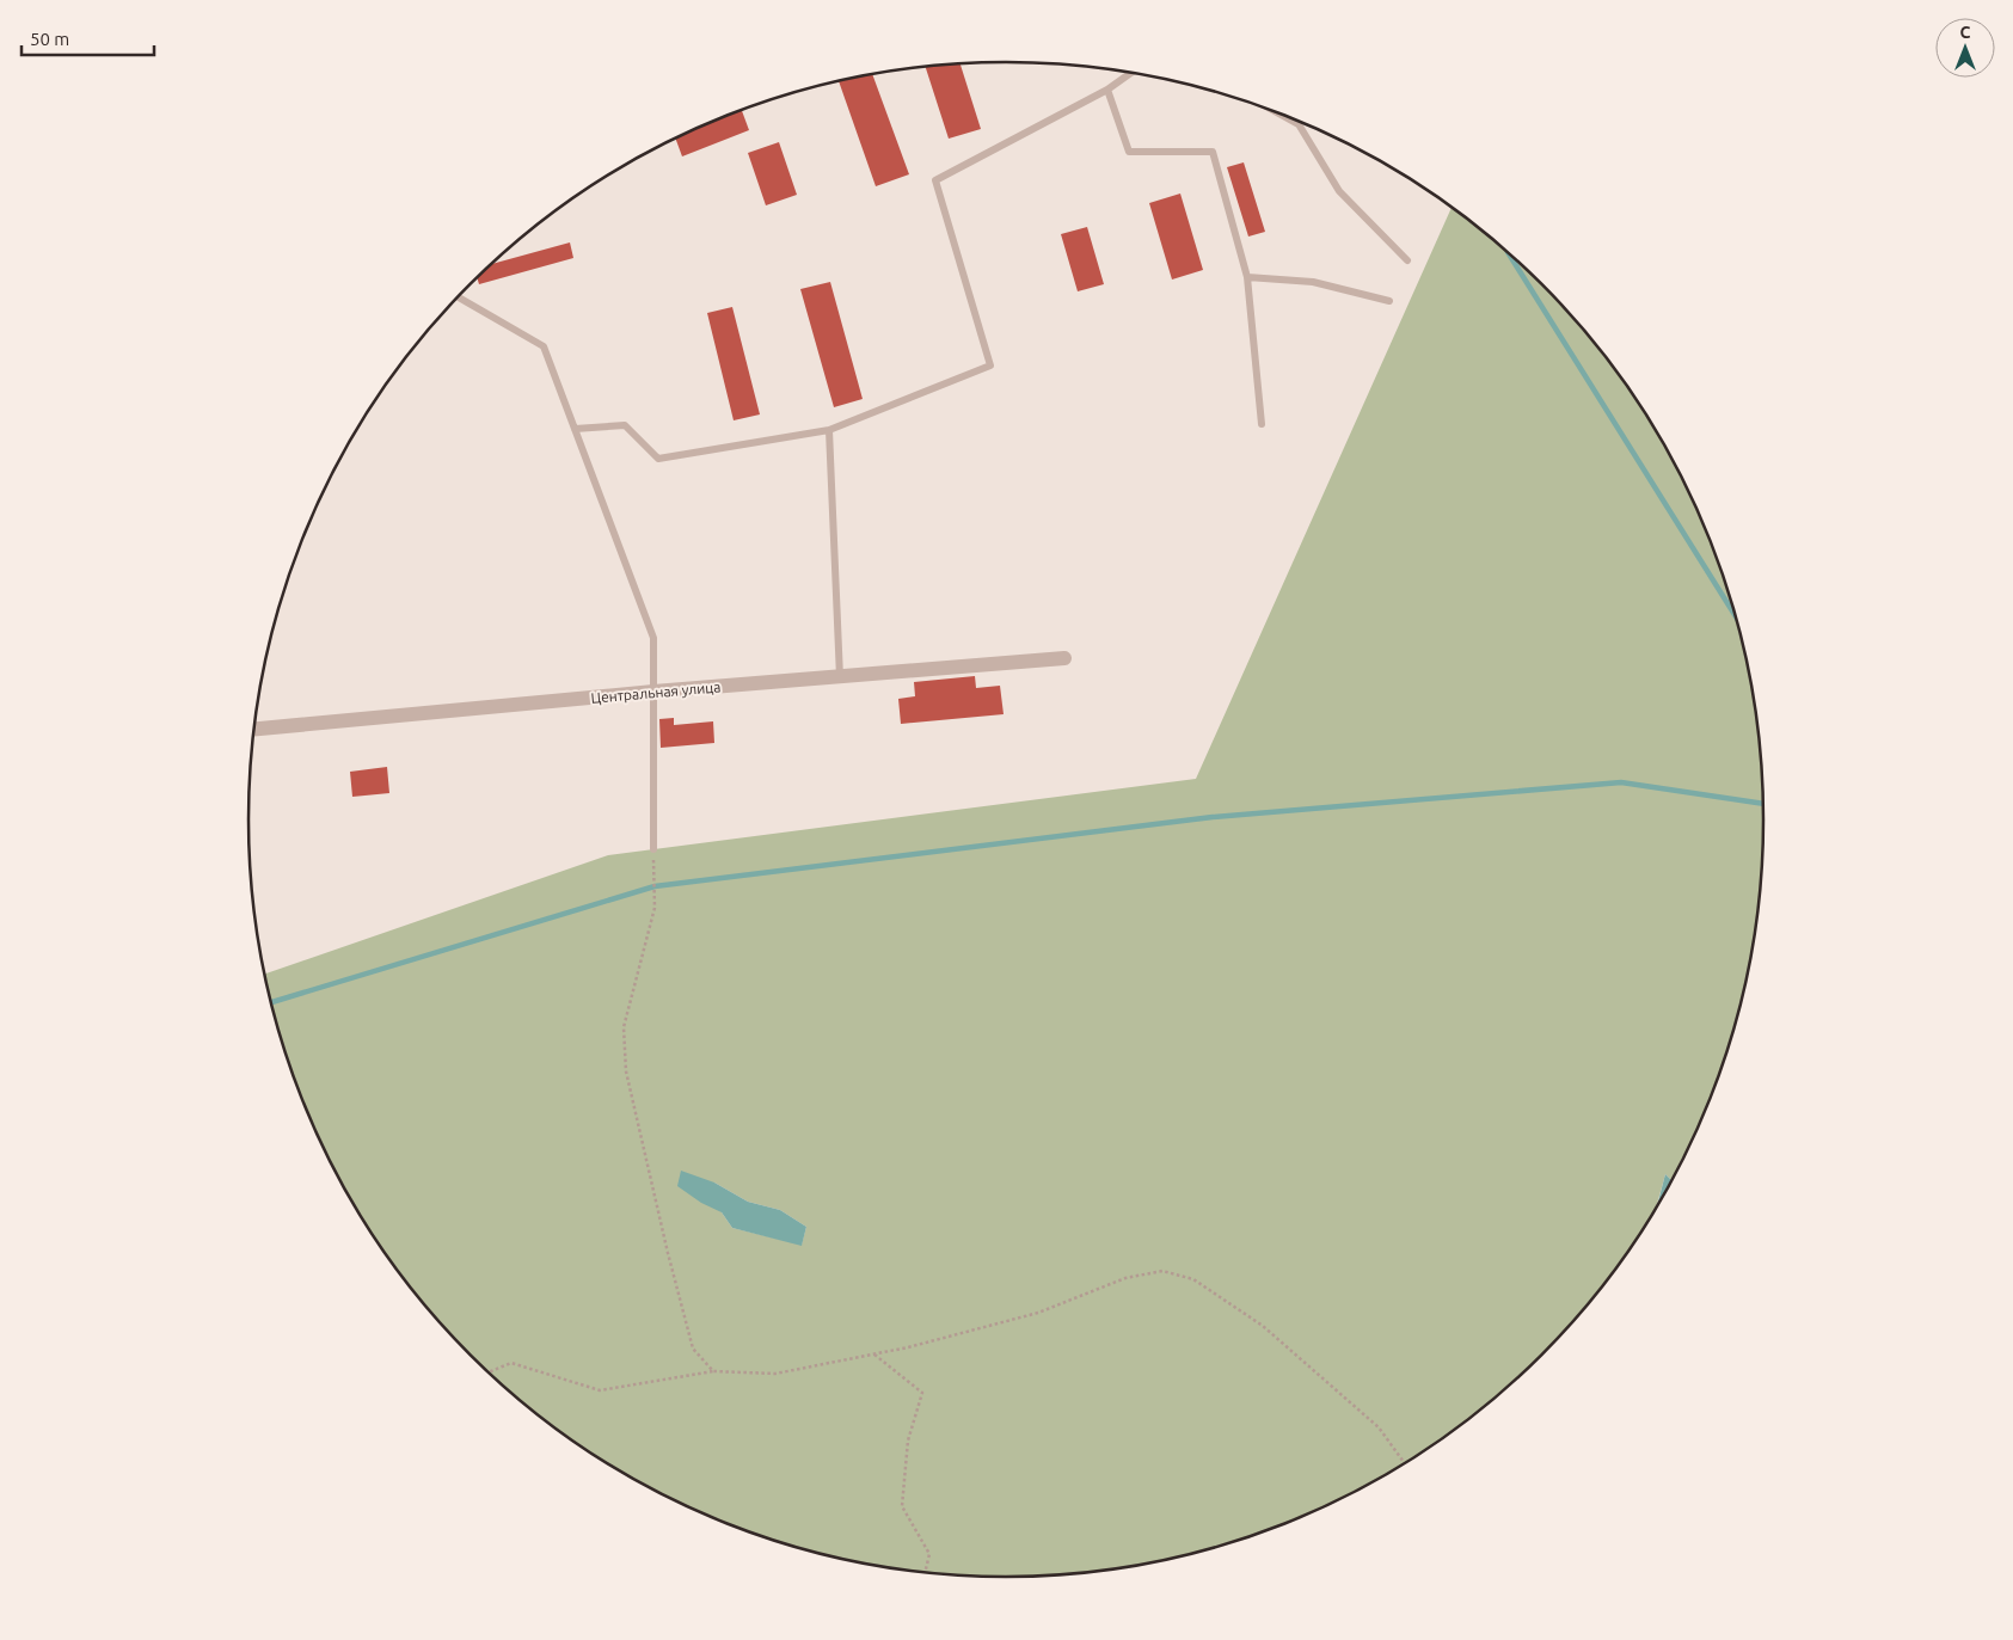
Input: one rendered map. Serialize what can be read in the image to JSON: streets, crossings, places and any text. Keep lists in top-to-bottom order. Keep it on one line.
{"streets":{"street":["Центральная улица"]},"scale_bar":"50 m","north":"top"}
